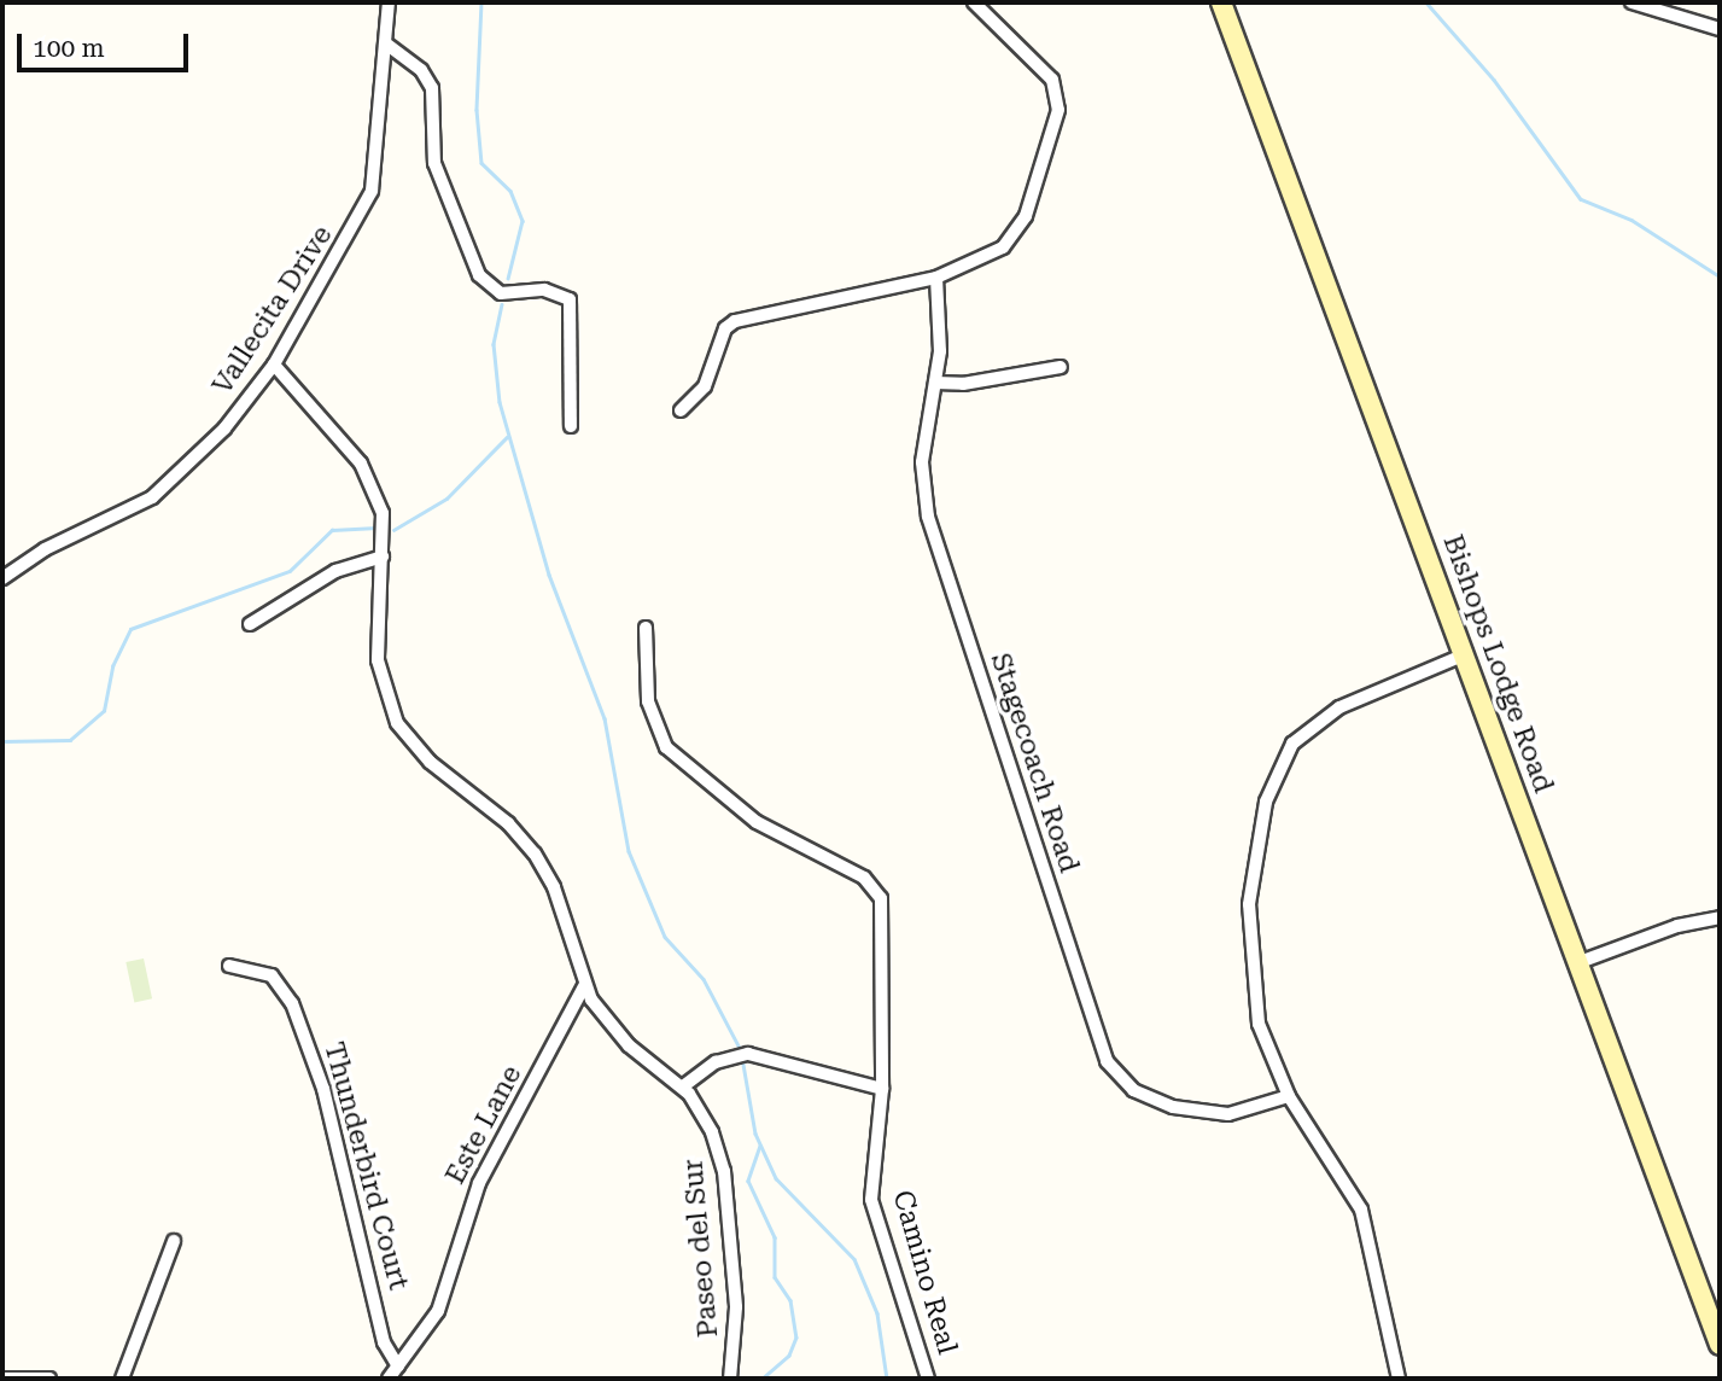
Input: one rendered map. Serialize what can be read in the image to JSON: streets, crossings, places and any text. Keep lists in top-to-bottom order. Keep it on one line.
{"streets":{"street":["Vallecita Drive","Bishops Lodge Road","Stagecoach Road","Este Lane","Thunderbird Court","Paseo del Sur","Camino Real"]},"crossings":[["Vallecita Drive","Paseo del Sur"],["Este Lane","Thunderbird Court"],["Este Lane","Paseo del Sur"]],"scale_bar":"100 m"}
